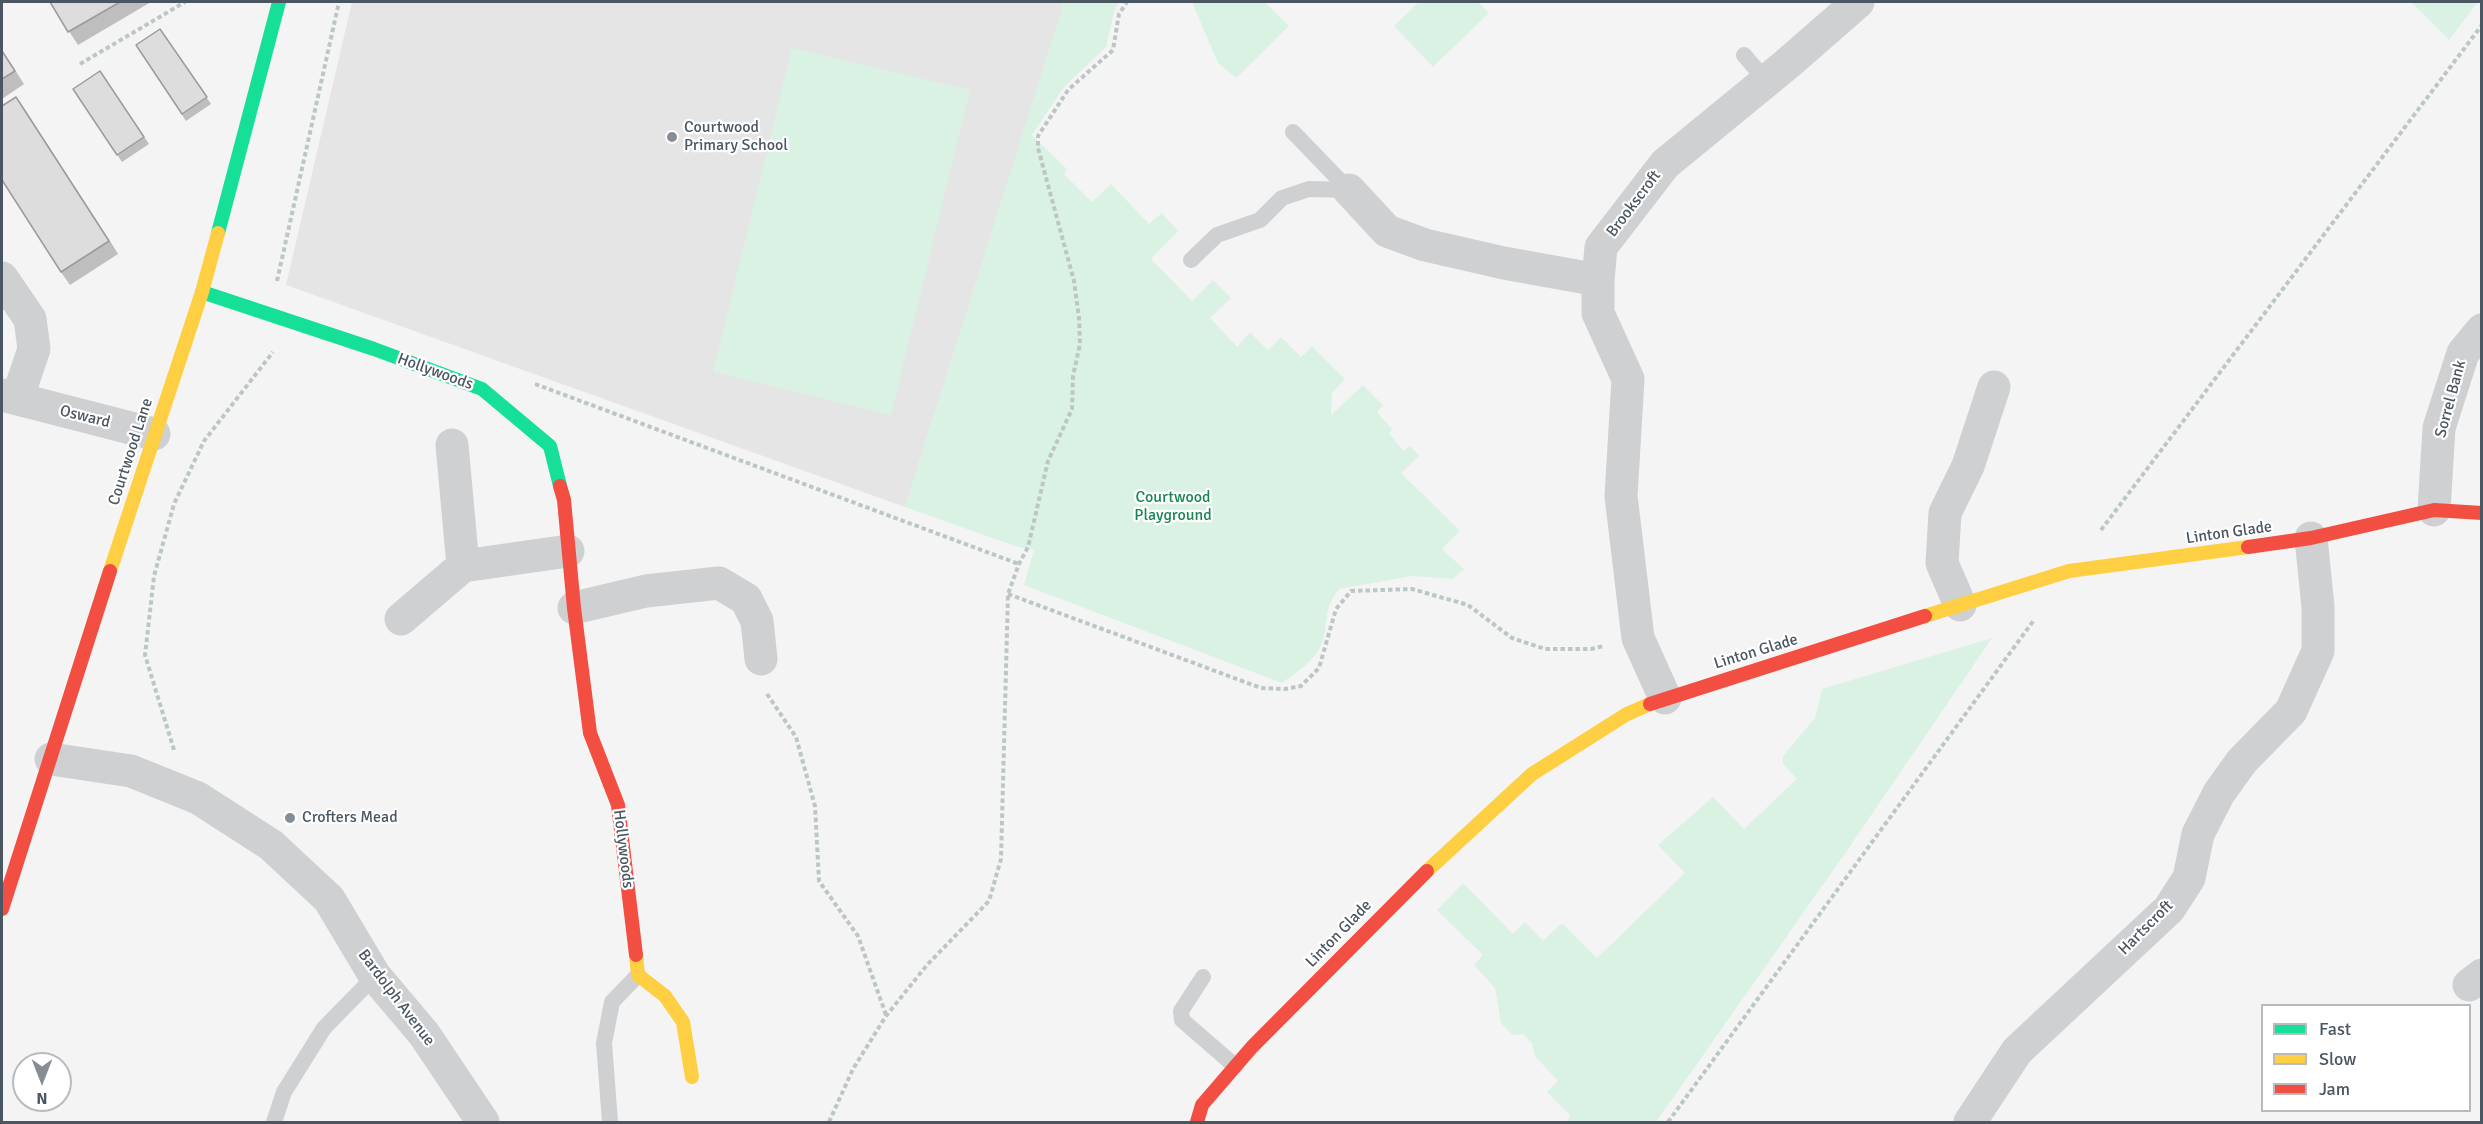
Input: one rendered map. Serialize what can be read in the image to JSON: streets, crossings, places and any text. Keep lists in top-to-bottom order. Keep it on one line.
{"streets":{"street":["Brookscroft","Hollywoods","Sorrel Bank","Osward","Courtwood Lane","Linton Glade","Hartscroft","Bardolph Avenue"]},"crossings":[["Brookscroft","Linton Glade"],["Hollywoods","Courtwood Lane"],["Sorrel Bank","Linton Glade"],["Osward","Courtwood Lane"],["Courtwood Lane","Bardolph Avenue"],["Linton Glade","Hartscroft"]],"parks":["Courtwood Playground"],"places":["Courtwood Primary School","Crofters Mead"],"legend":["Fast","Slow","Jam"],"north":"bottom"}
